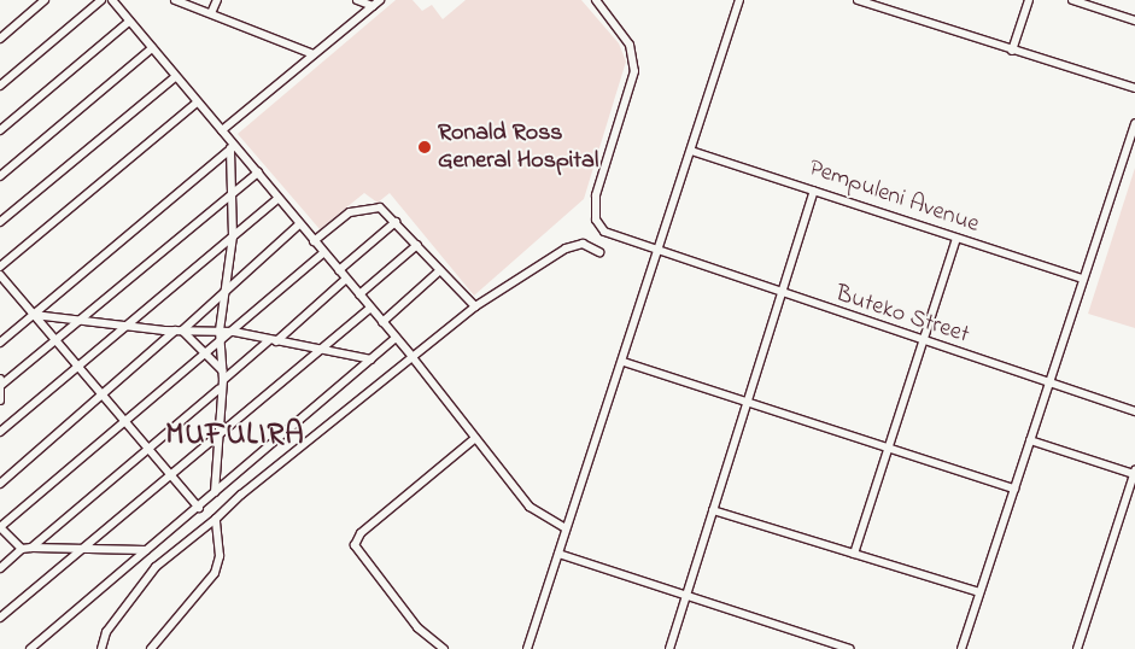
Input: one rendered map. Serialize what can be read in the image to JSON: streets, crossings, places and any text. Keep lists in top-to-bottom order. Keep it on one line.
{"streets":{"street":["Pempuleni Avenue","Buteko Street"]},"districts":["MUFULIRA"],"places":["Ronald Ross General Hospital"]}
